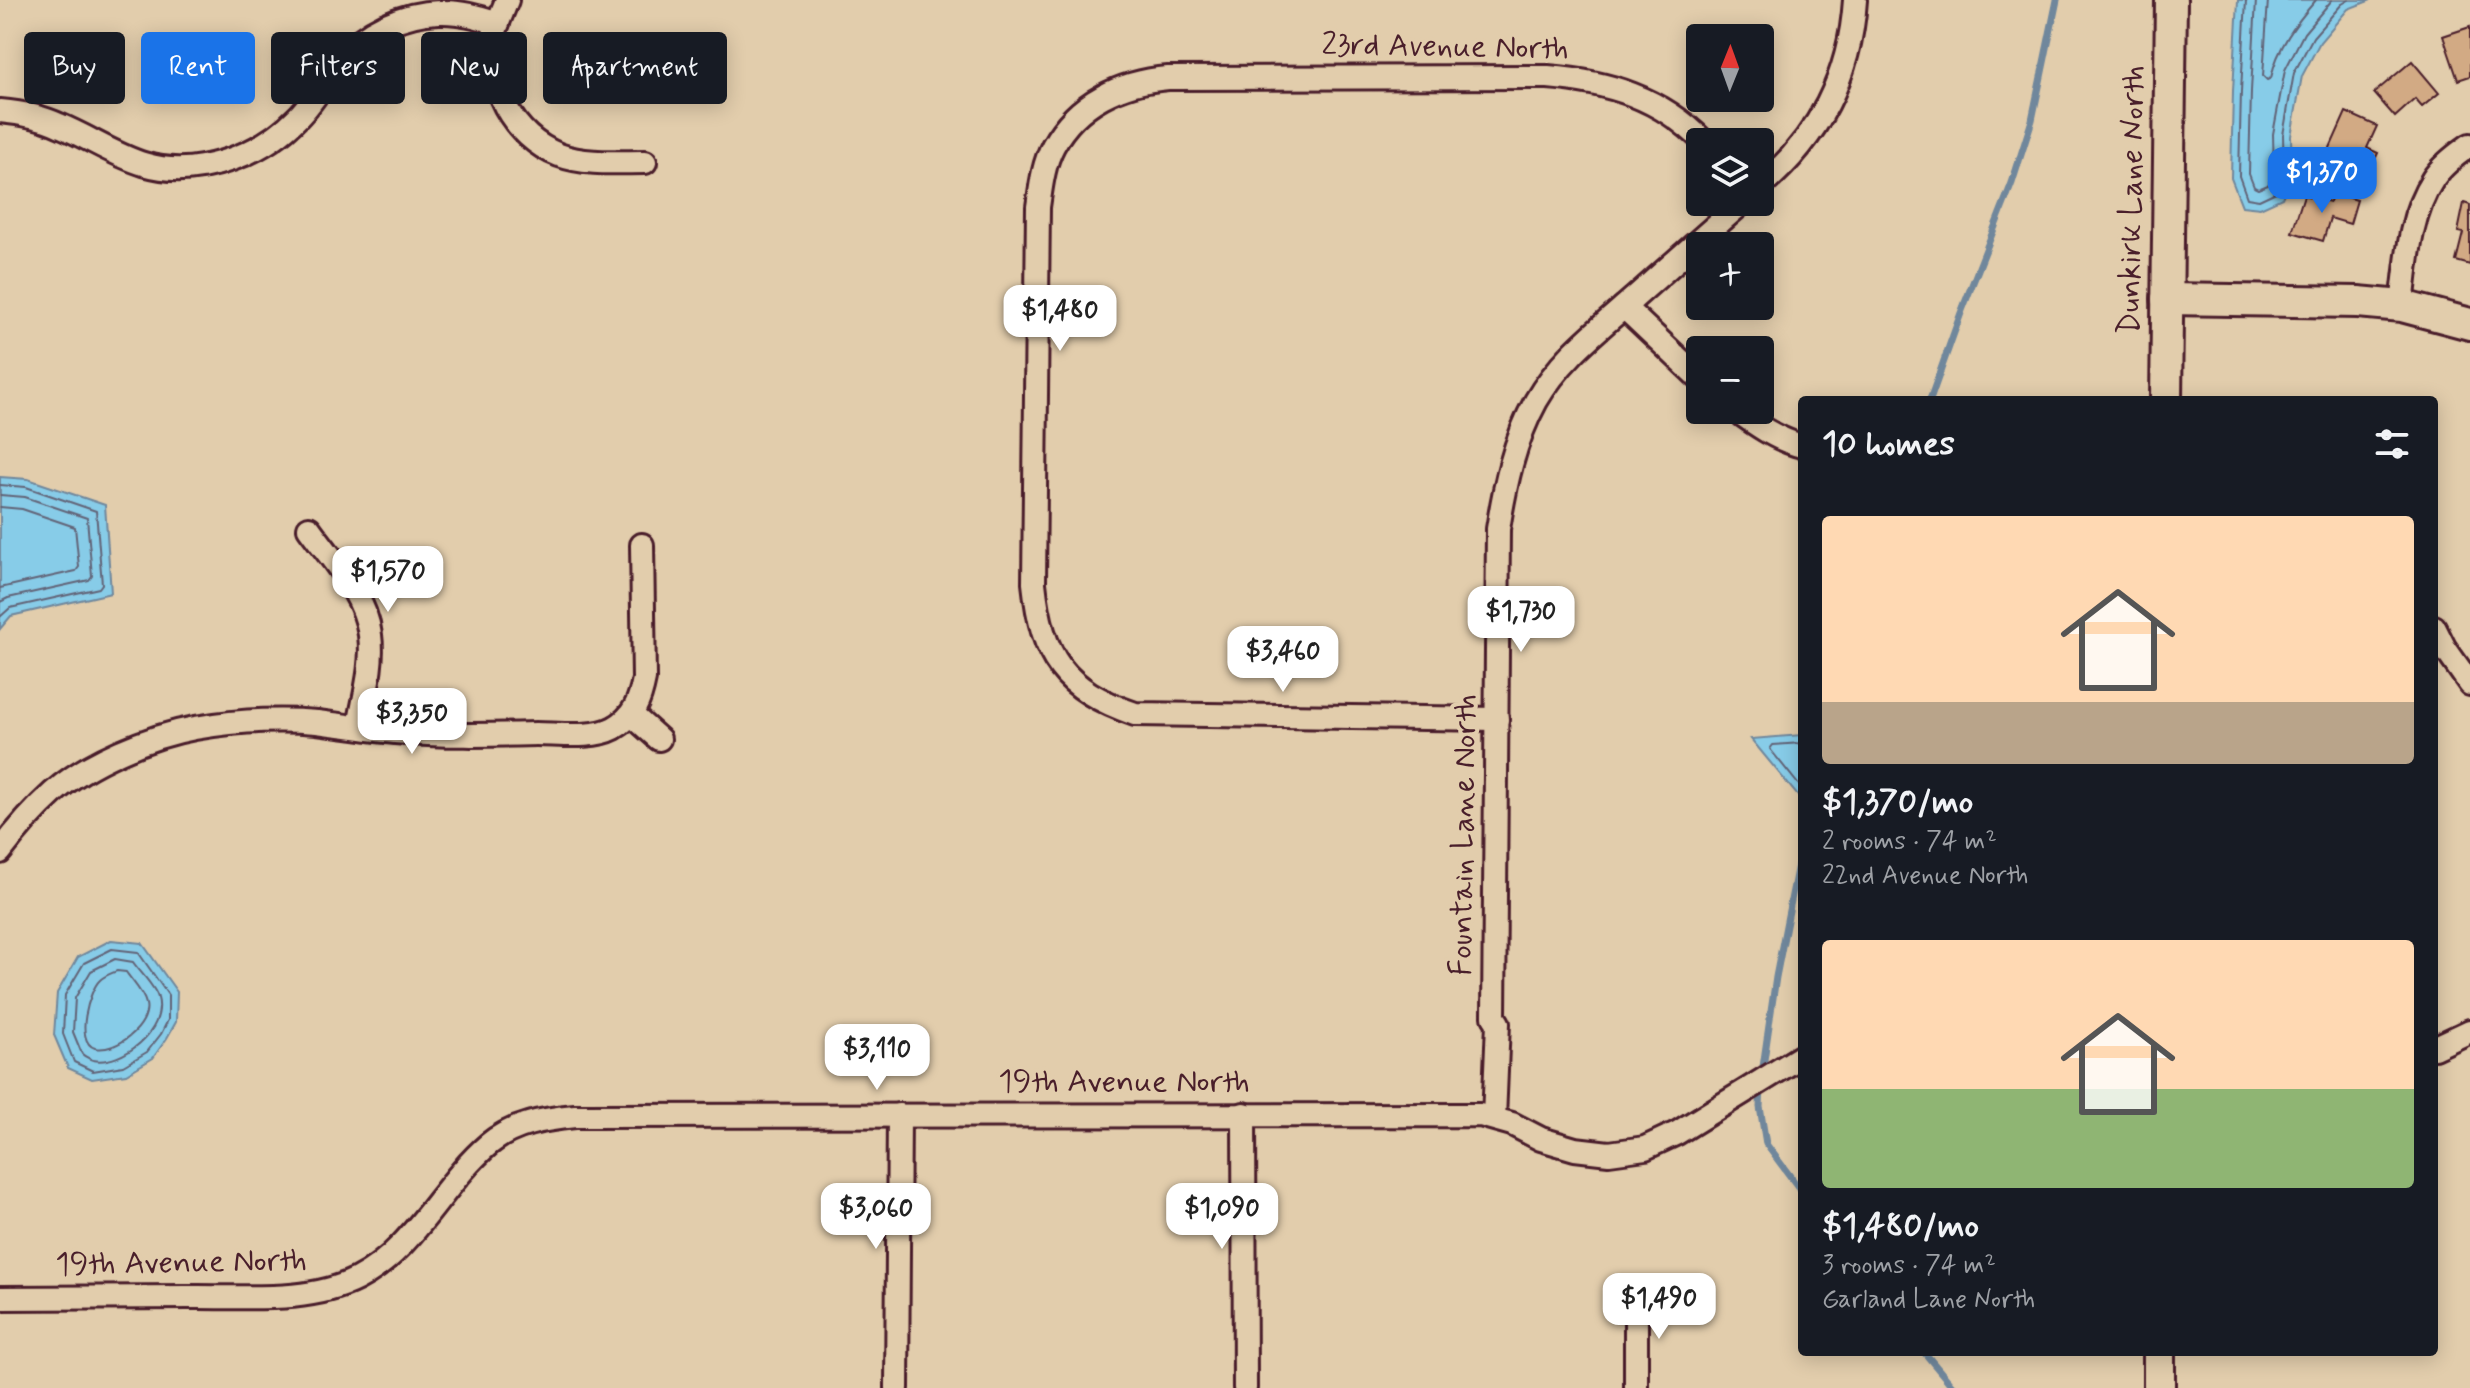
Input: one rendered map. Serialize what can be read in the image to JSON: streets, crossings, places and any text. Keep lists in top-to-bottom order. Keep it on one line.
{"streets":{"street":["23rd Avenue North","Dunkirk Lane North","Fountain Lane North","19th Avenue North"]},"crossings":[["23rd Avenue North","Fountain Lane North"],["Fountain Lane North","19th Avenue North"]],"north":"top","page":{"map_buttons":["+","−"],"chip":["Buy","Rent","Filters","New","Apartment"],"price":["$1,370","$1,480","$1,570","$1,730","$3,460","$3,350","$3,110","$3,060","$1,090","$1,490"],"heading":"10 homes","list":[{"name":"$1,370/mo","note":"2 rooms · 74 m² · 22nd Avenue North"},{"name":"$1,480/mo","note":"3 rooms · 74 m² · Garland Lane North"}]}}
